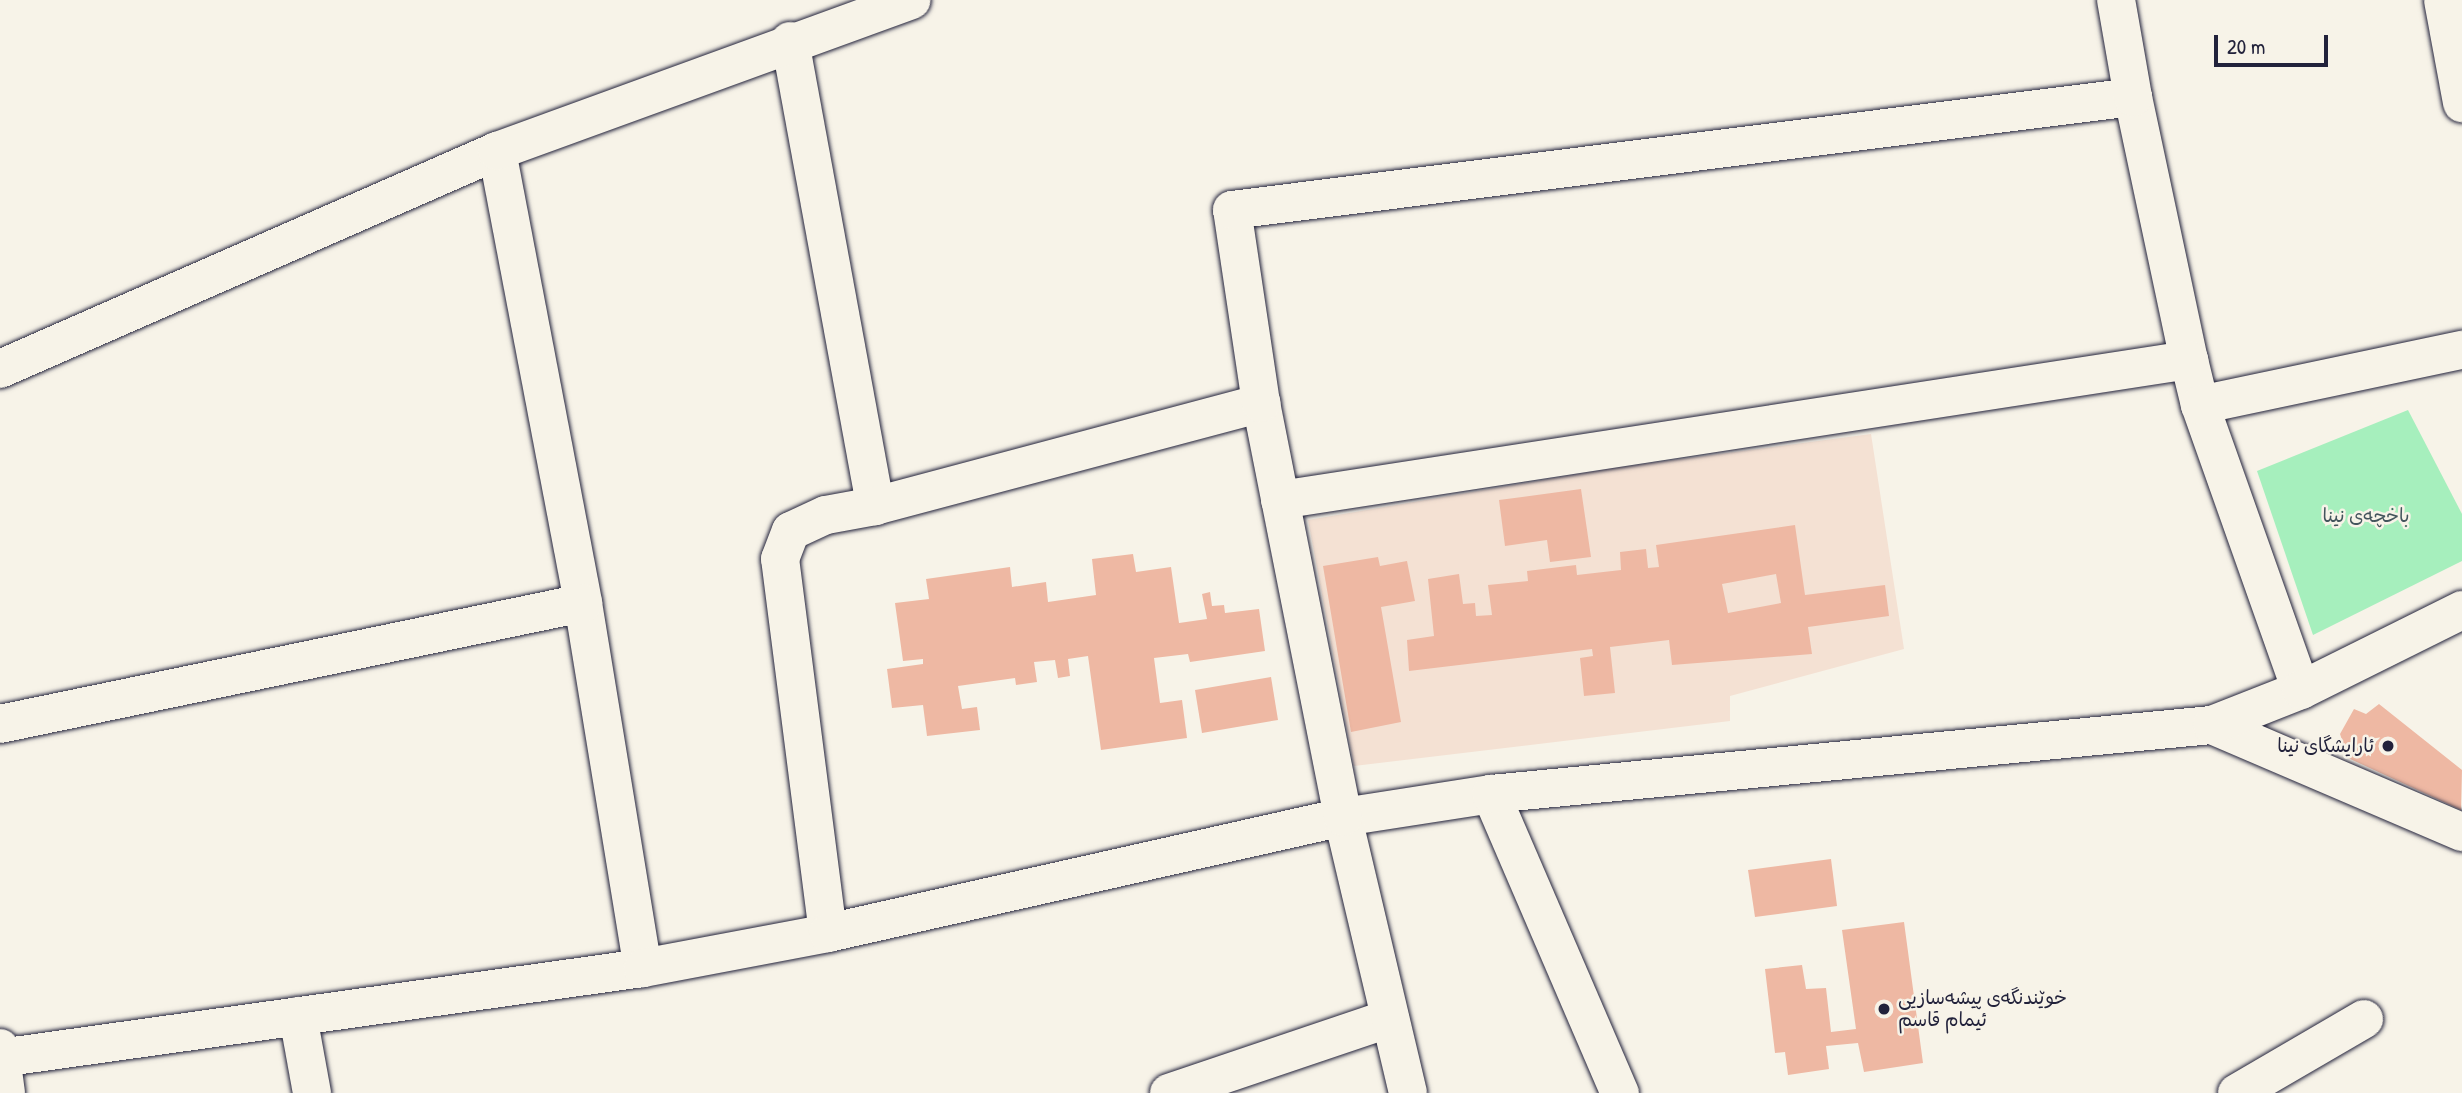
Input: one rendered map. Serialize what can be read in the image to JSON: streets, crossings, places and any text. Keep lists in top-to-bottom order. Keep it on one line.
{"parks":["باخچەی نینا"],"places":["ئارایشگای نینا","خوێندنگەی پیشەسازیی ئیمام قاسم"],"scale_bar":"20 m"}
